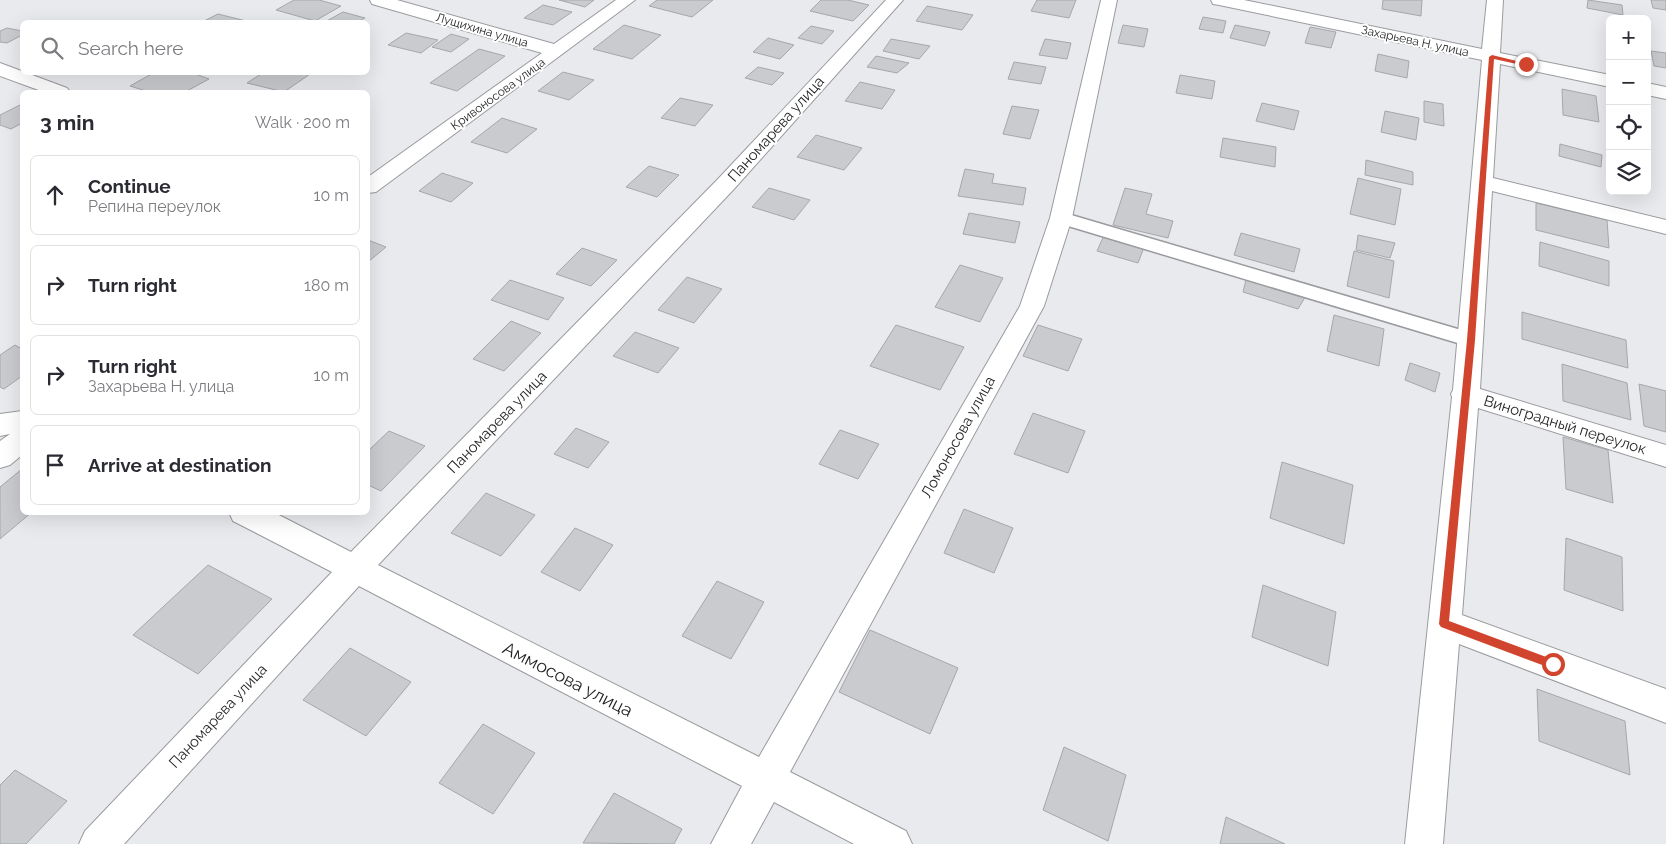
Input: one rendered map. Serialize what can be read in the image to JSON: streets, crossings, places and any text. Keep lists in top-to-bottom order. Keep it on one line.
{"streets":{"street":["Лущихина улица","Захарьева Н. улица","Кривоносова улица","Паномарева улица","Виноградный переулок","Ломоносова улица","Аммосова улица"]},"crossings":[["Лущихина улица","Кривоносова улица"],["Паномарева улица","Аммосова улица"],["Ломоносова улица","Аммосова улица"]],"page":{"map_buttons":["+","−"],"search":"Search here","heading":["3 min","Walk · 200 m"],"list":[["Continue","Репина переулок","10 m"],["Turn right","180 m"],["Turn right","Захарьева Н. улица","10 m"],"Arrive at destination"]}}
